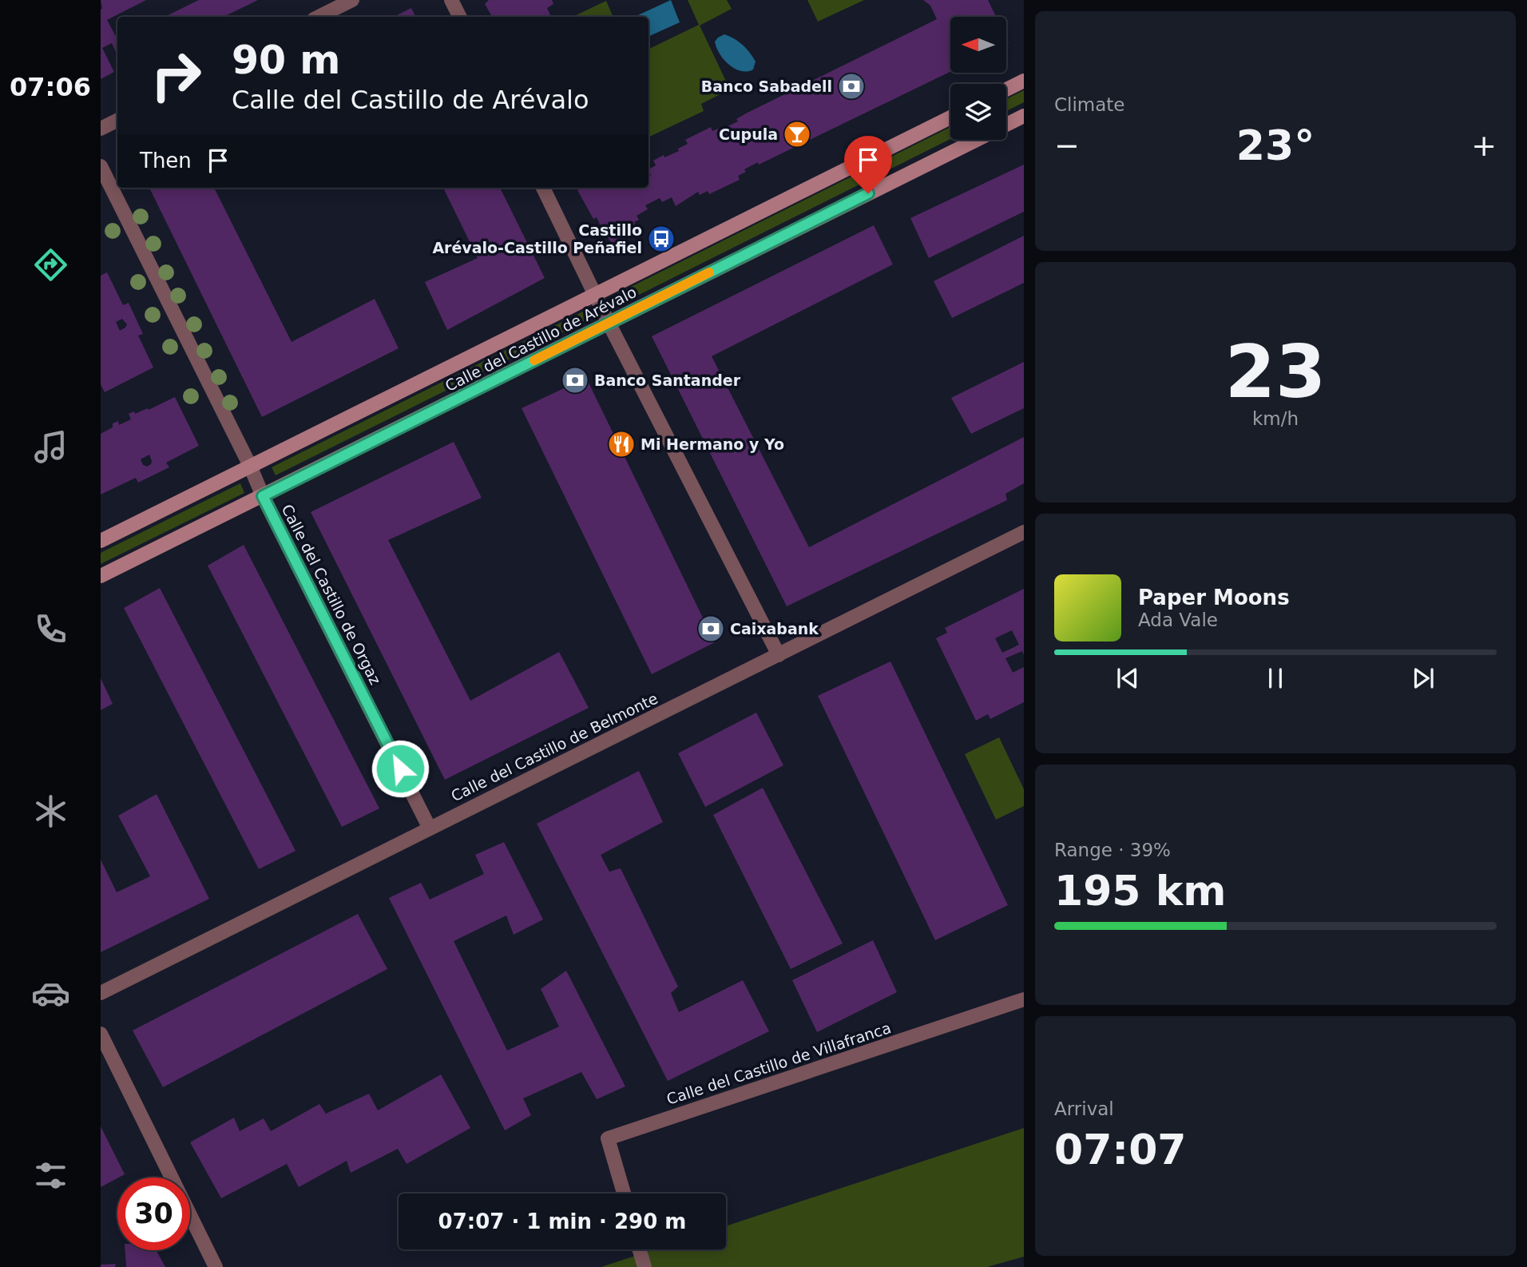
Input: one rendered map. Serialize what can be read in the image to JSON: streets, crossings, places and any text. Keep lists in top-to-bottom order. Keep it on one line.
{"streets":{"street":["Calle del Castillo de Arévalo","Calle del Castillo de Orgaz","Calle del Castillo de Belmonte","Calle del Castillo de Villafranca"]},"crossings":[["Calle del Castillo de Arévalo","Calle del Castillo de Orgaz"],["Calle del Castillo de Orgaz","Calle del Castillo de Belmonte"]],"places":{"bank":["Banco Sabadell","Banco Santander","Caixabank"],"bar":["Cupula"],"bus stop":["Castillo Arévalo-Castillo Peñafiel"],"restaurant":["Mi Hermano y Yo"]},"north":"left","page":{"tabs":"07:06","tile":["Climate",["23","km/h"],["Range · 39%","195 km"],["Arrival","07:07"]],"turn":["90 m","Calle del Castillo de Arévalo"],"heat":["−","23°","+"],"then":"Then","song":["Paper Moons","Ada Vale"],"limit":"30","trip":"07:07 · 1 min · 290 m"}}
